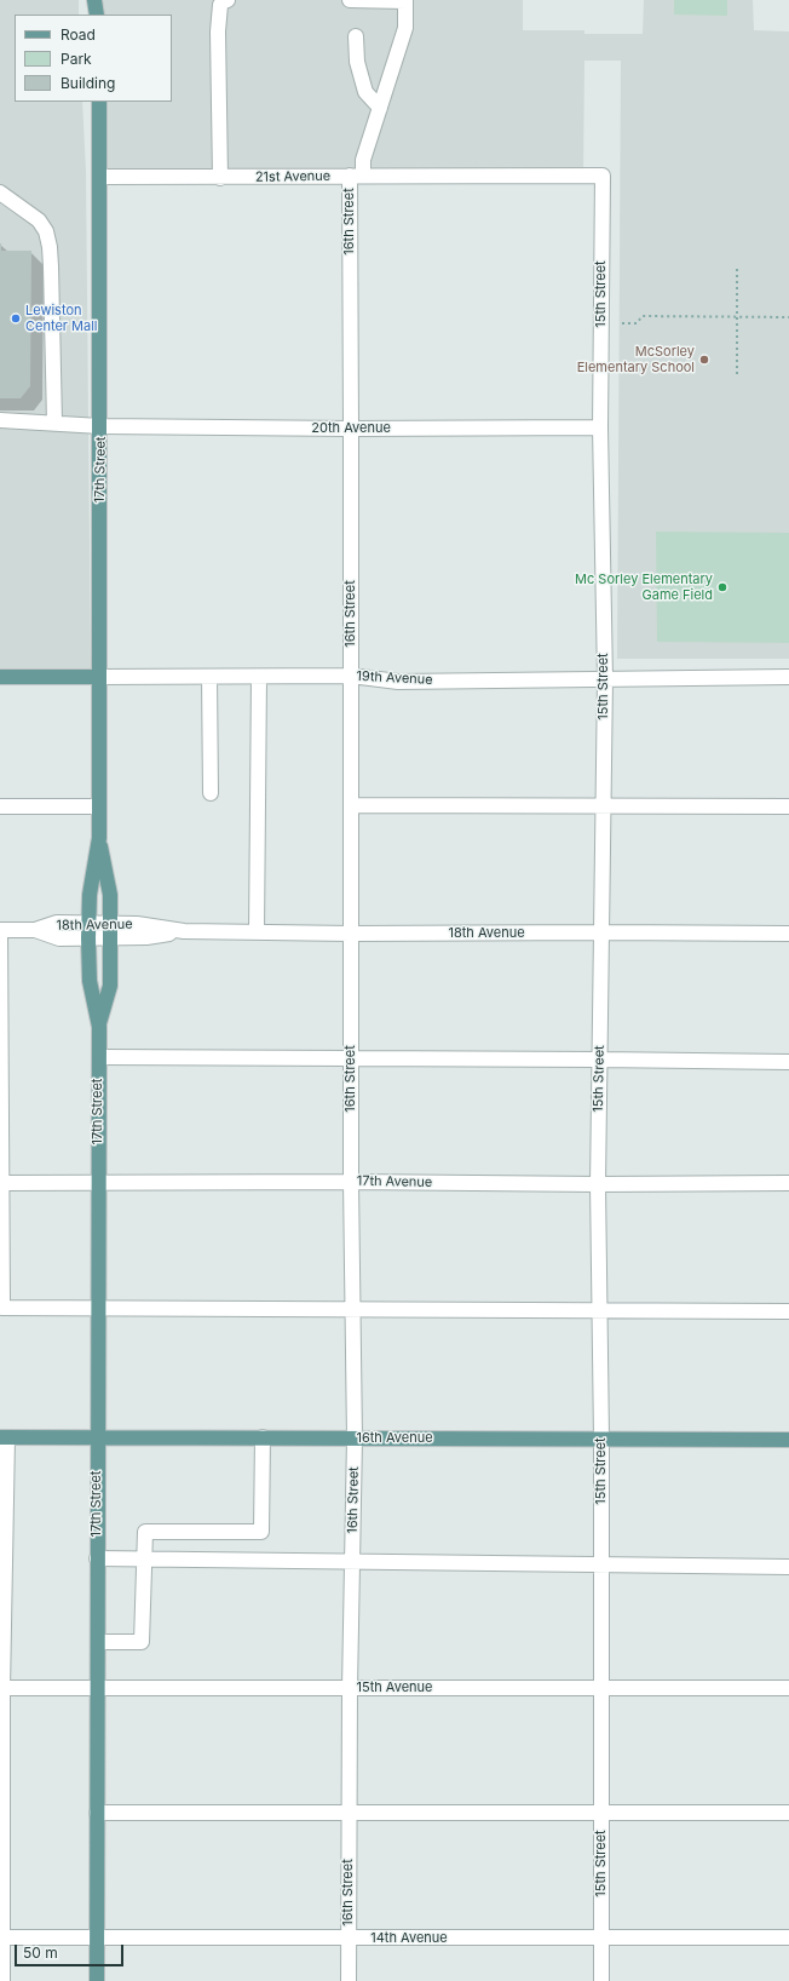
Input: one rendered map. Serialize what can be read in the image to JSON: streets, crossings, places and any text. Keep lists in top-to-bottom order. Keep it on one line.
{"streets":{"main road":["17th Street","19th Avenue","16th Avenue"],"street":["21st Avenue","16th Street","15th Street","20th Avenue","18th Avenue","17th Avenue","15th Avenue","14th Avenue"]},"crossings":[["21st Avenue","16th Street"],["21st Avenue","15th Street"],["21st Avenue","17th Street"],["16th Street","20th Avenue"],["16th Street","19th Avenue"],["16th Street","18th Avenue"],["16th Street","17th Avenue"],["16th Street","16th Avenue"],["16th Street","15th Avenue"],["16th Street","14th Avenue"],["15th Street","20th Avenue"],["15th Street","19th Avenue"],["15th Street","18th Avenue"],["15th Street","17th Avenue"],["15th Street","16th Avenue"],["15th Street","15th Avenue"],["15th Street","14th Avenue"],["20th Avenue","17th Street"],["17th Street","19th Avenue"],["17th Street","18th Avenue"],["17th Street","17th Avenue"],["17th Street","16th Avenue"],["17th Street","15th Avenue"],["17th Street","14th Avenue"]],"places":["Lewiston Center Mall","McSorley Elementary School","Mc Sorley Elementary Game Field"],"legend":["Road","Park","Building"],"scale_bar":"50 m"}
